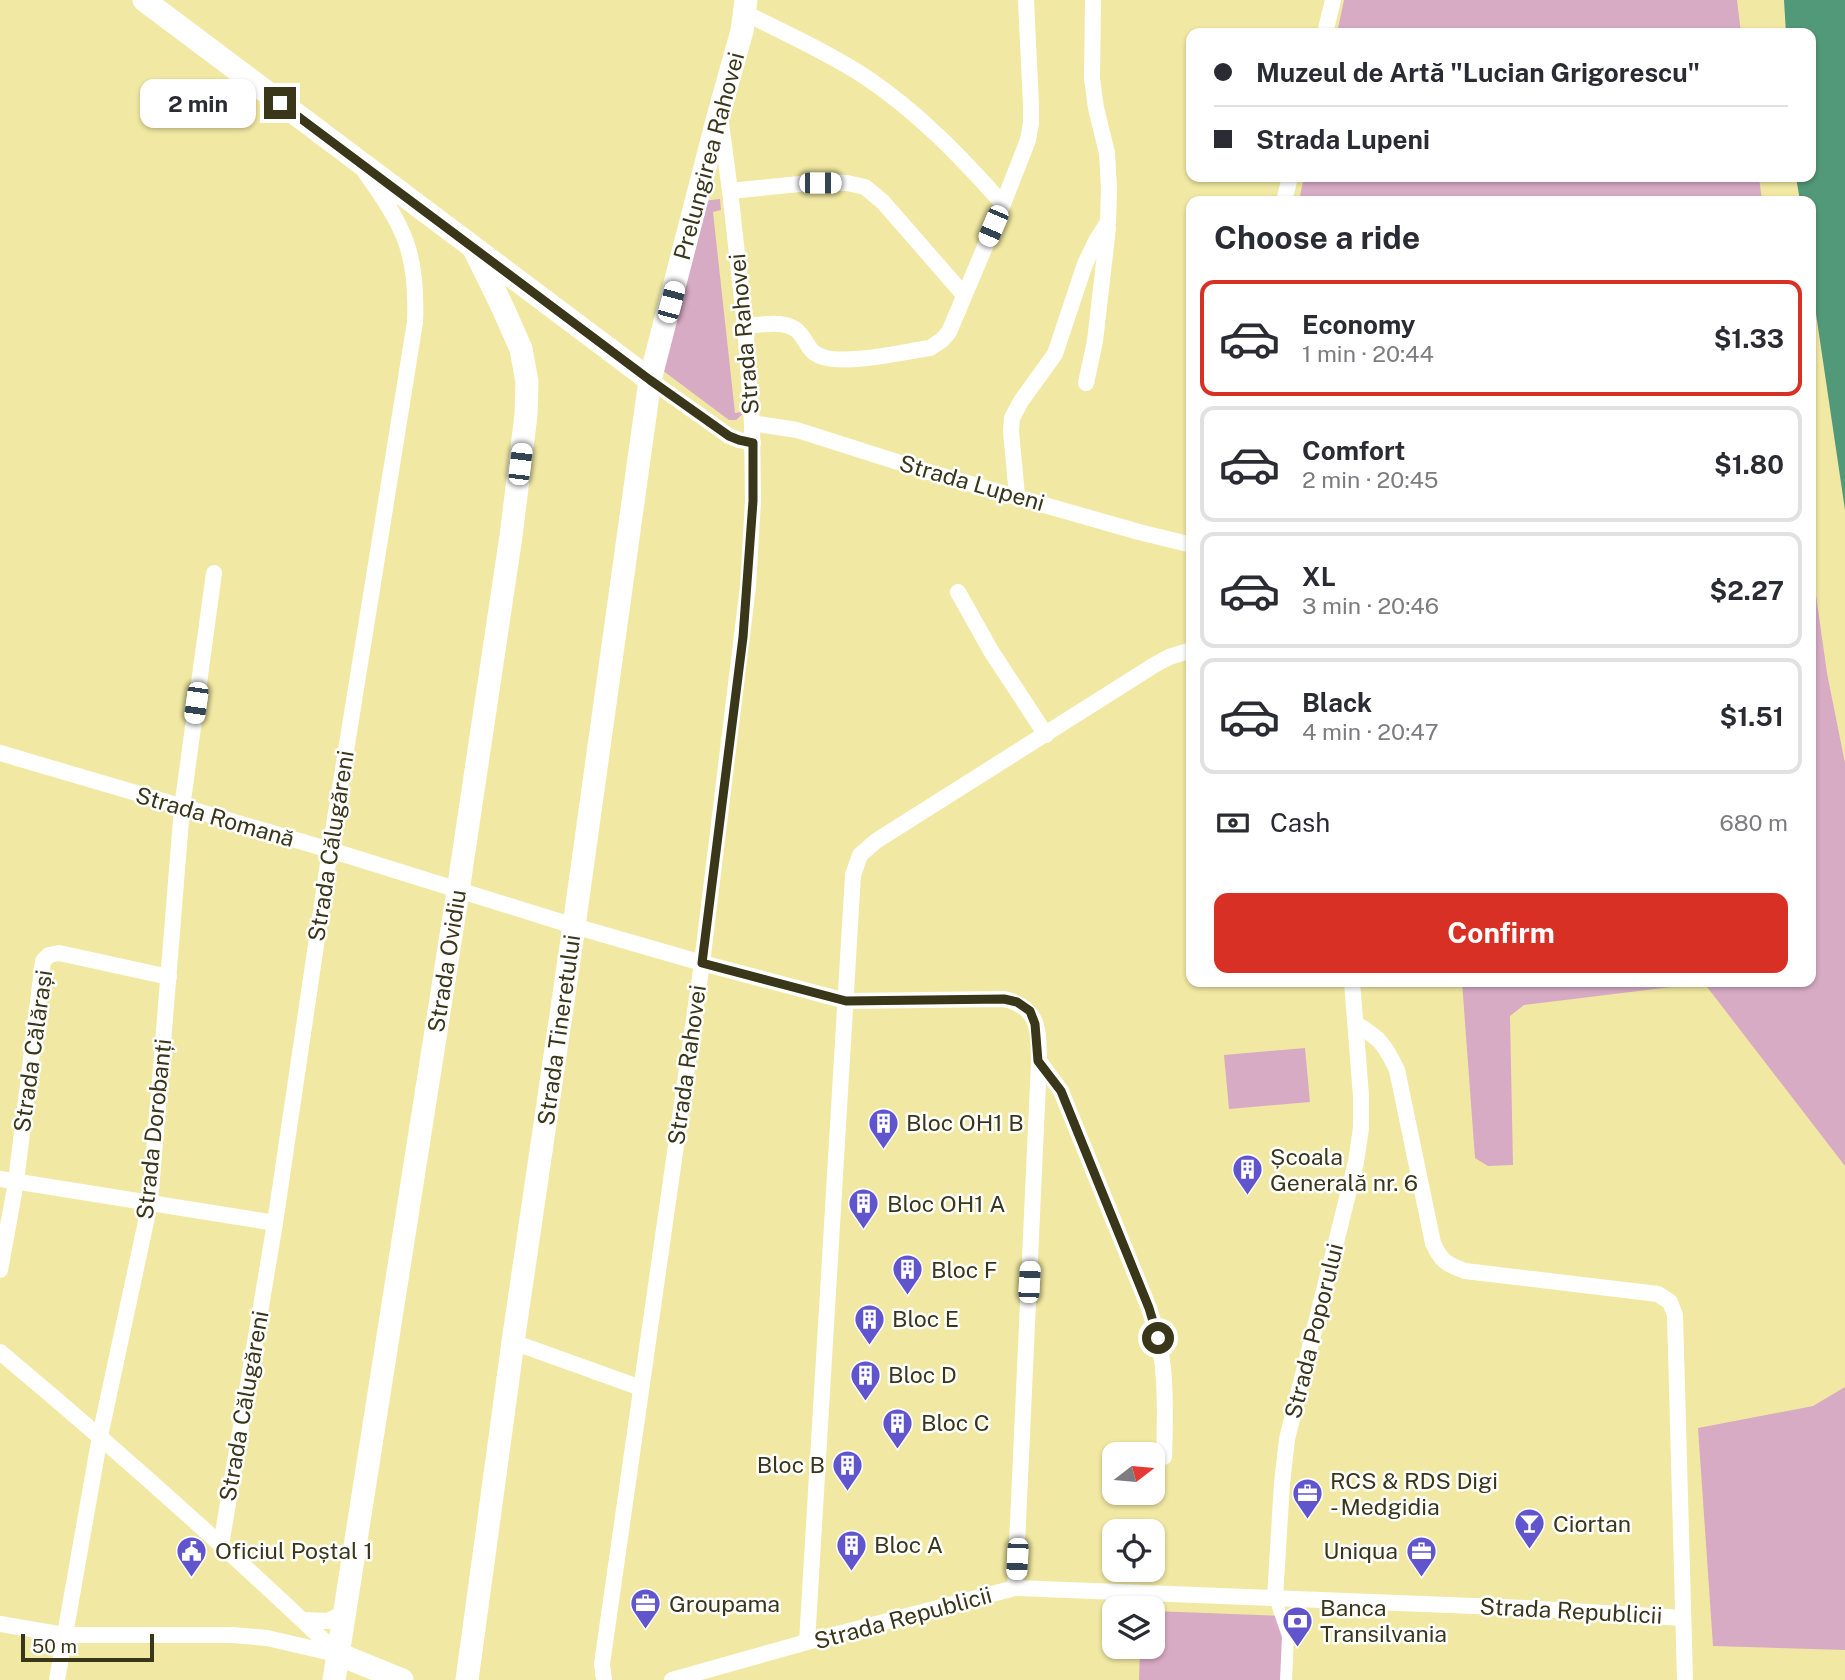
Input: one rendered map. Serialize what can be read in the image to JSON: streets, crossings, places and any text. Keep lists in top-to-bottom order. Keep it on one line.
{"streets":{"main road":["Prelungirea Rahovei","Strada Ovidiu","Strada Tineretului"],"street":["Strada Rahovei","Strada Lupeni","Strada Romană","Strada Călugăreni","Strada Călărași","Strada Dorobanți","Strada Poporului","Strada Republicii"]},"crossings":[["Prelungirea Rahovei","Strada Rahovei"],["Prelungirea Rahovei","Strada Tineretului"],["Strada Rahovei","Strada Lupeni"],["Strada Rahovei","Strada Romană"],["Strada Romană","Strada Călugăreni"],["Strada Romană","Strada Ovidiu"],["Strada Romană","Strada Tineretului"],["Strada Romană","Strada Dorobanți"],["Strada Călărași","Strada Dorobanți"],["Strada Poporului","Strada Republicii"]],"places":{"building":["Bloc OH1 B","Școala Generală nr. 6","Bloc OH1 A","Bloc F","Bloc E","Bloc D","Bloc C","Bloc B","Bloc A"],"office":["RCS & RDS Digi - Medgidia","Uniqua","Groupama"],"bar":["Ciortan"],"public building":["Oficiul Poștal 1"],"bank":["Banca Transilvania"]},"scale_bar":"50 m","north":"right","page":{"banner":["Muzeul de Artă \"Lucian Grigorescu\"","Strada Lupeni"],"bubble":"2 min","heading":"Choose a ride","list":[{"name":"Economy","note":"1 min · 20:44","value":"$1.33"},{"name":"Comfort","note":"2 min · 20:45","value":"$1.80"},{"name":"XL","note":"3 min · 20:46","value":"$2.27"},{"name":"Black","note":"4 min · 20:47","value":"$1.51"}],"pay":["Cash","680 m"],"buttons":"Confirm","scale":"50 m"}}
